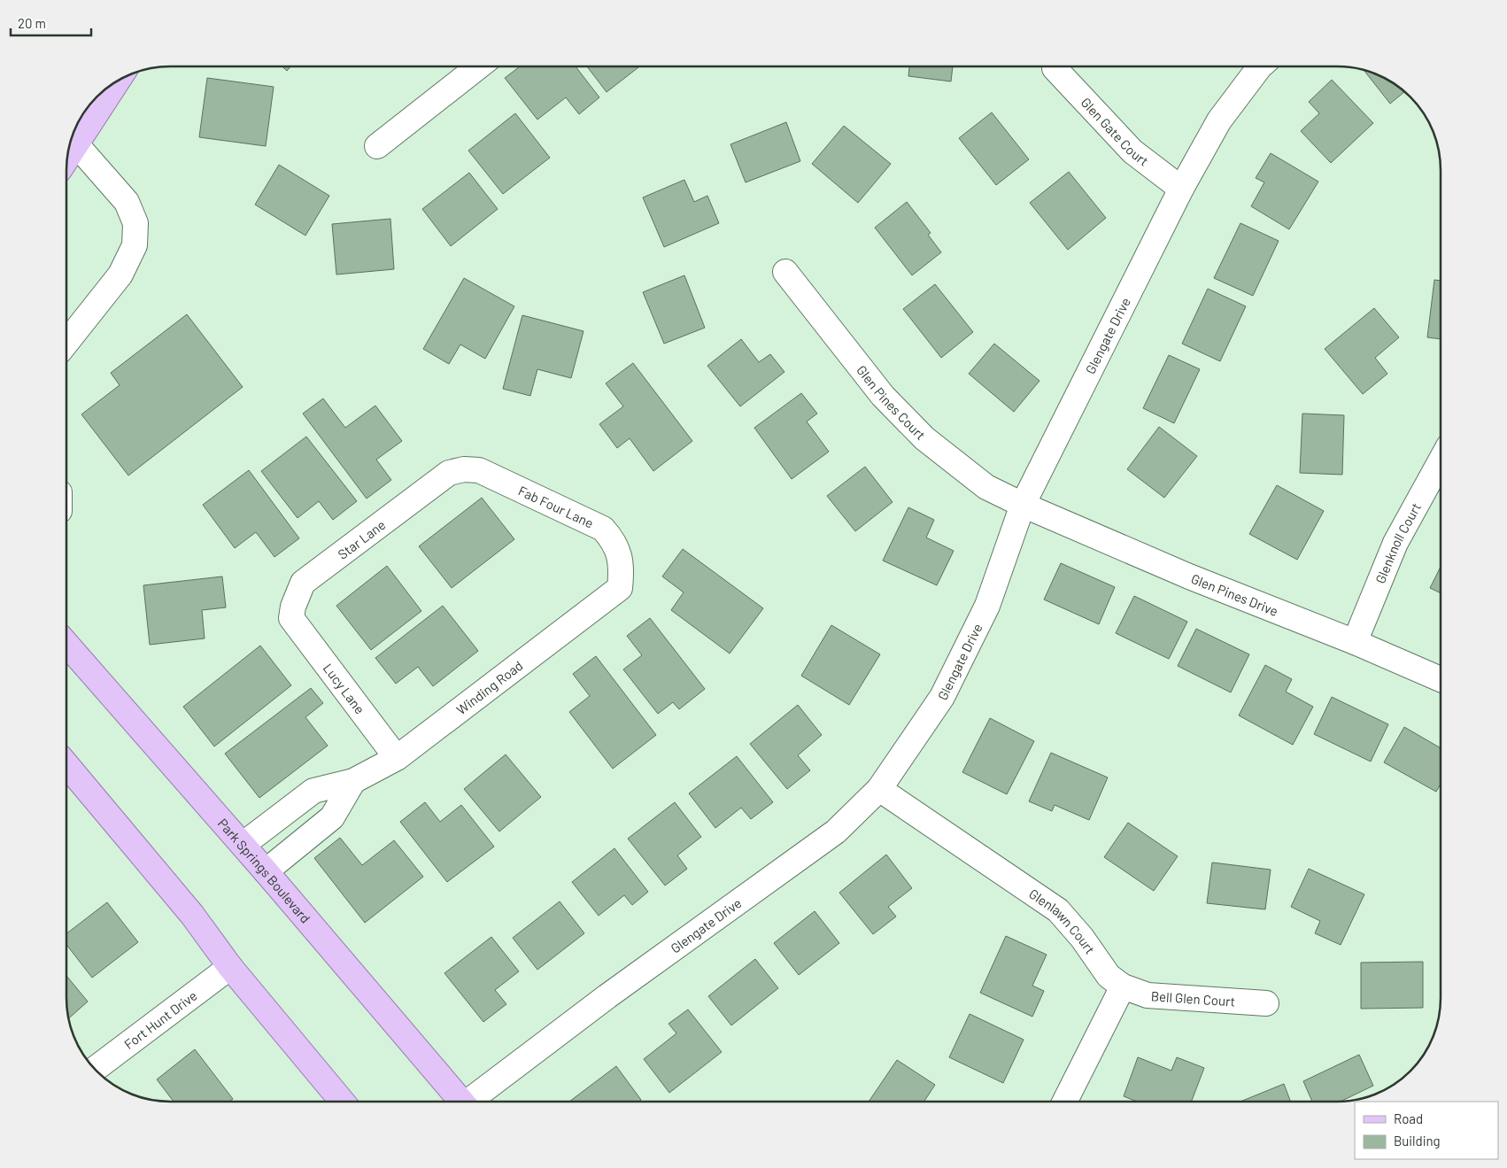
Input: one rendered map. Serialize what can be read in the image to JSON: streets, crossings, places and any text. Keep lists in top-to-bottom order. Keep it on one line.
{"streets":{"main road":["Park Springs Boulevard"],"street":["Glen Gate Court","Glengate Drive","Glen Pines Court","Fab Four Lane","Star Lane","Glenknoll Court","Glen Pines Drive","Winding Road","Lucy Lane","Glenlawn Court","Bell Glen Court","Fort Hunt Drive"]},"crossings":[["Glen Gate Court","Glengate Drive"],["Glengate Drive","Glen Pines Court"],["Glengate Drive","Glen Pines Drive"],["Glengate Drive","Glenlawn Court"],["Glen Pines Court","Glen Pines Drive"],["Fab Four Lane","Star Lane"],["Fab Four Lane","Winding Road"],["Star Lane","Lucy Lane"],["Glenknoll Court","Glen Pines Drive"],["Winding Road","Lucy Lane"],["Winding Road","Park Springs Boulevard"],["Glenlawn Court","Bell Glen Court"]],"legend":["Road","Building"],"scale_bar":"20 m"}
